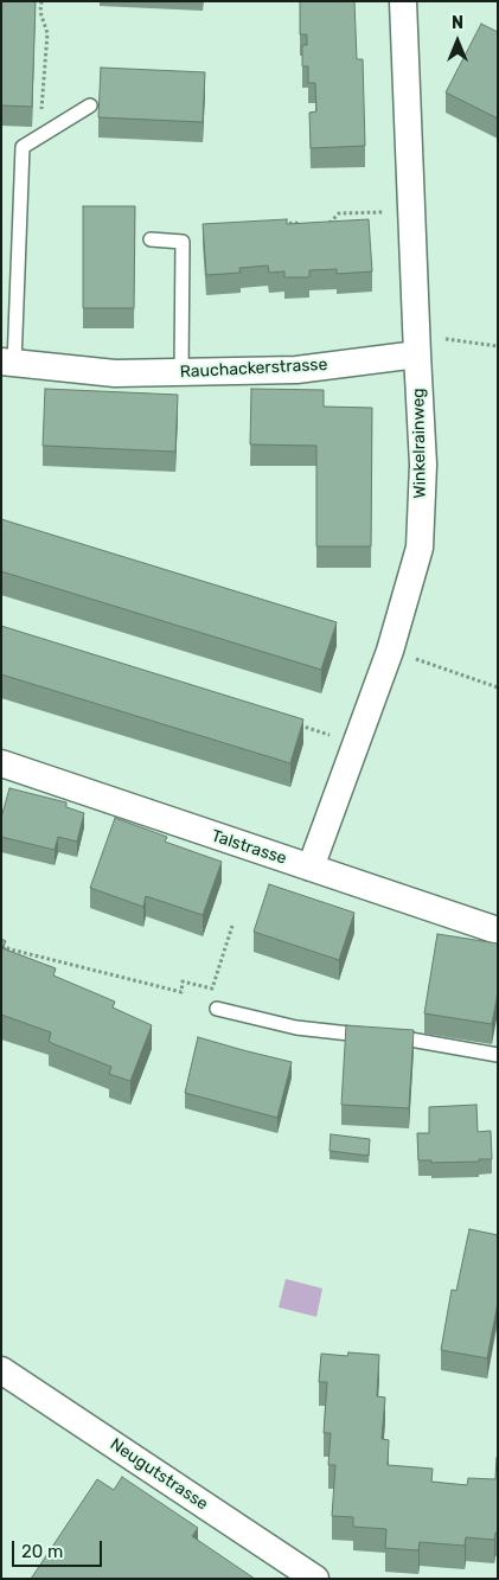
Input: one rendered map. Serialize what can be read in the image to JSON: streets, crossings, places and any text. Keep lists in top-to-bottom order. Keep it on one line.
{"streets":{"street":["Rauchackerstrasse","Winkelrainweg","Talstrasse","Neugutstrasse"]},"crossings":[["Rauchackerstrasse","Winkelrainweg"],["Winkelrainweg","Talstrasse"]],"scale_bar":"20 m","north":"top"}
